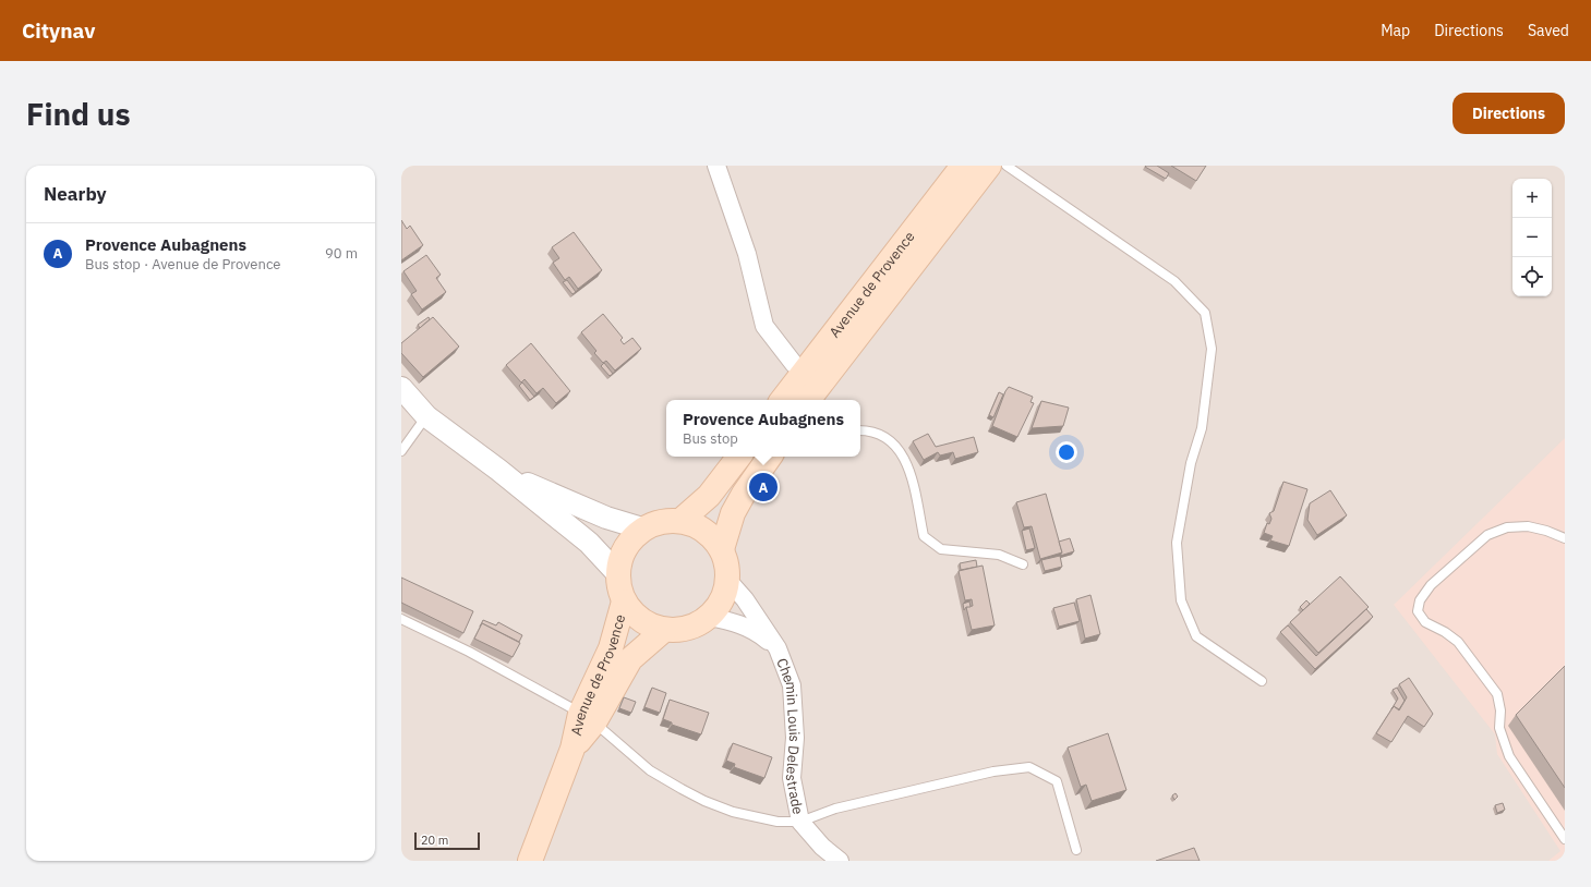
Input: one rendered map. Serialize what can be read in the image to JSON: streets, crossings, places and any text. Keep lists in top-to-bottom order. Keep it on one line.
{"streets":{"main road":["Avenue de Provence"],"street":["Chemin Louis Delestrade"]},"crossings":[["Avenue de Provence","Chemin Louis Delestrade"]],"scale_bar":"20 m","page":{"header":"Citynav","nav":["Map","Directions","Saved"],"buttons":"Directions","title":"Find us","heading":"Nearby","map_buttons":["+","−"],"list":[{"mark":"A","name":"Provence Aubagnens","note":"Bus stop · Avenue de Provence","value":"90 m"}],"popup":["Provence Aubagnens","Bus stop"],"pins":"A","scale":"20 m"}}
